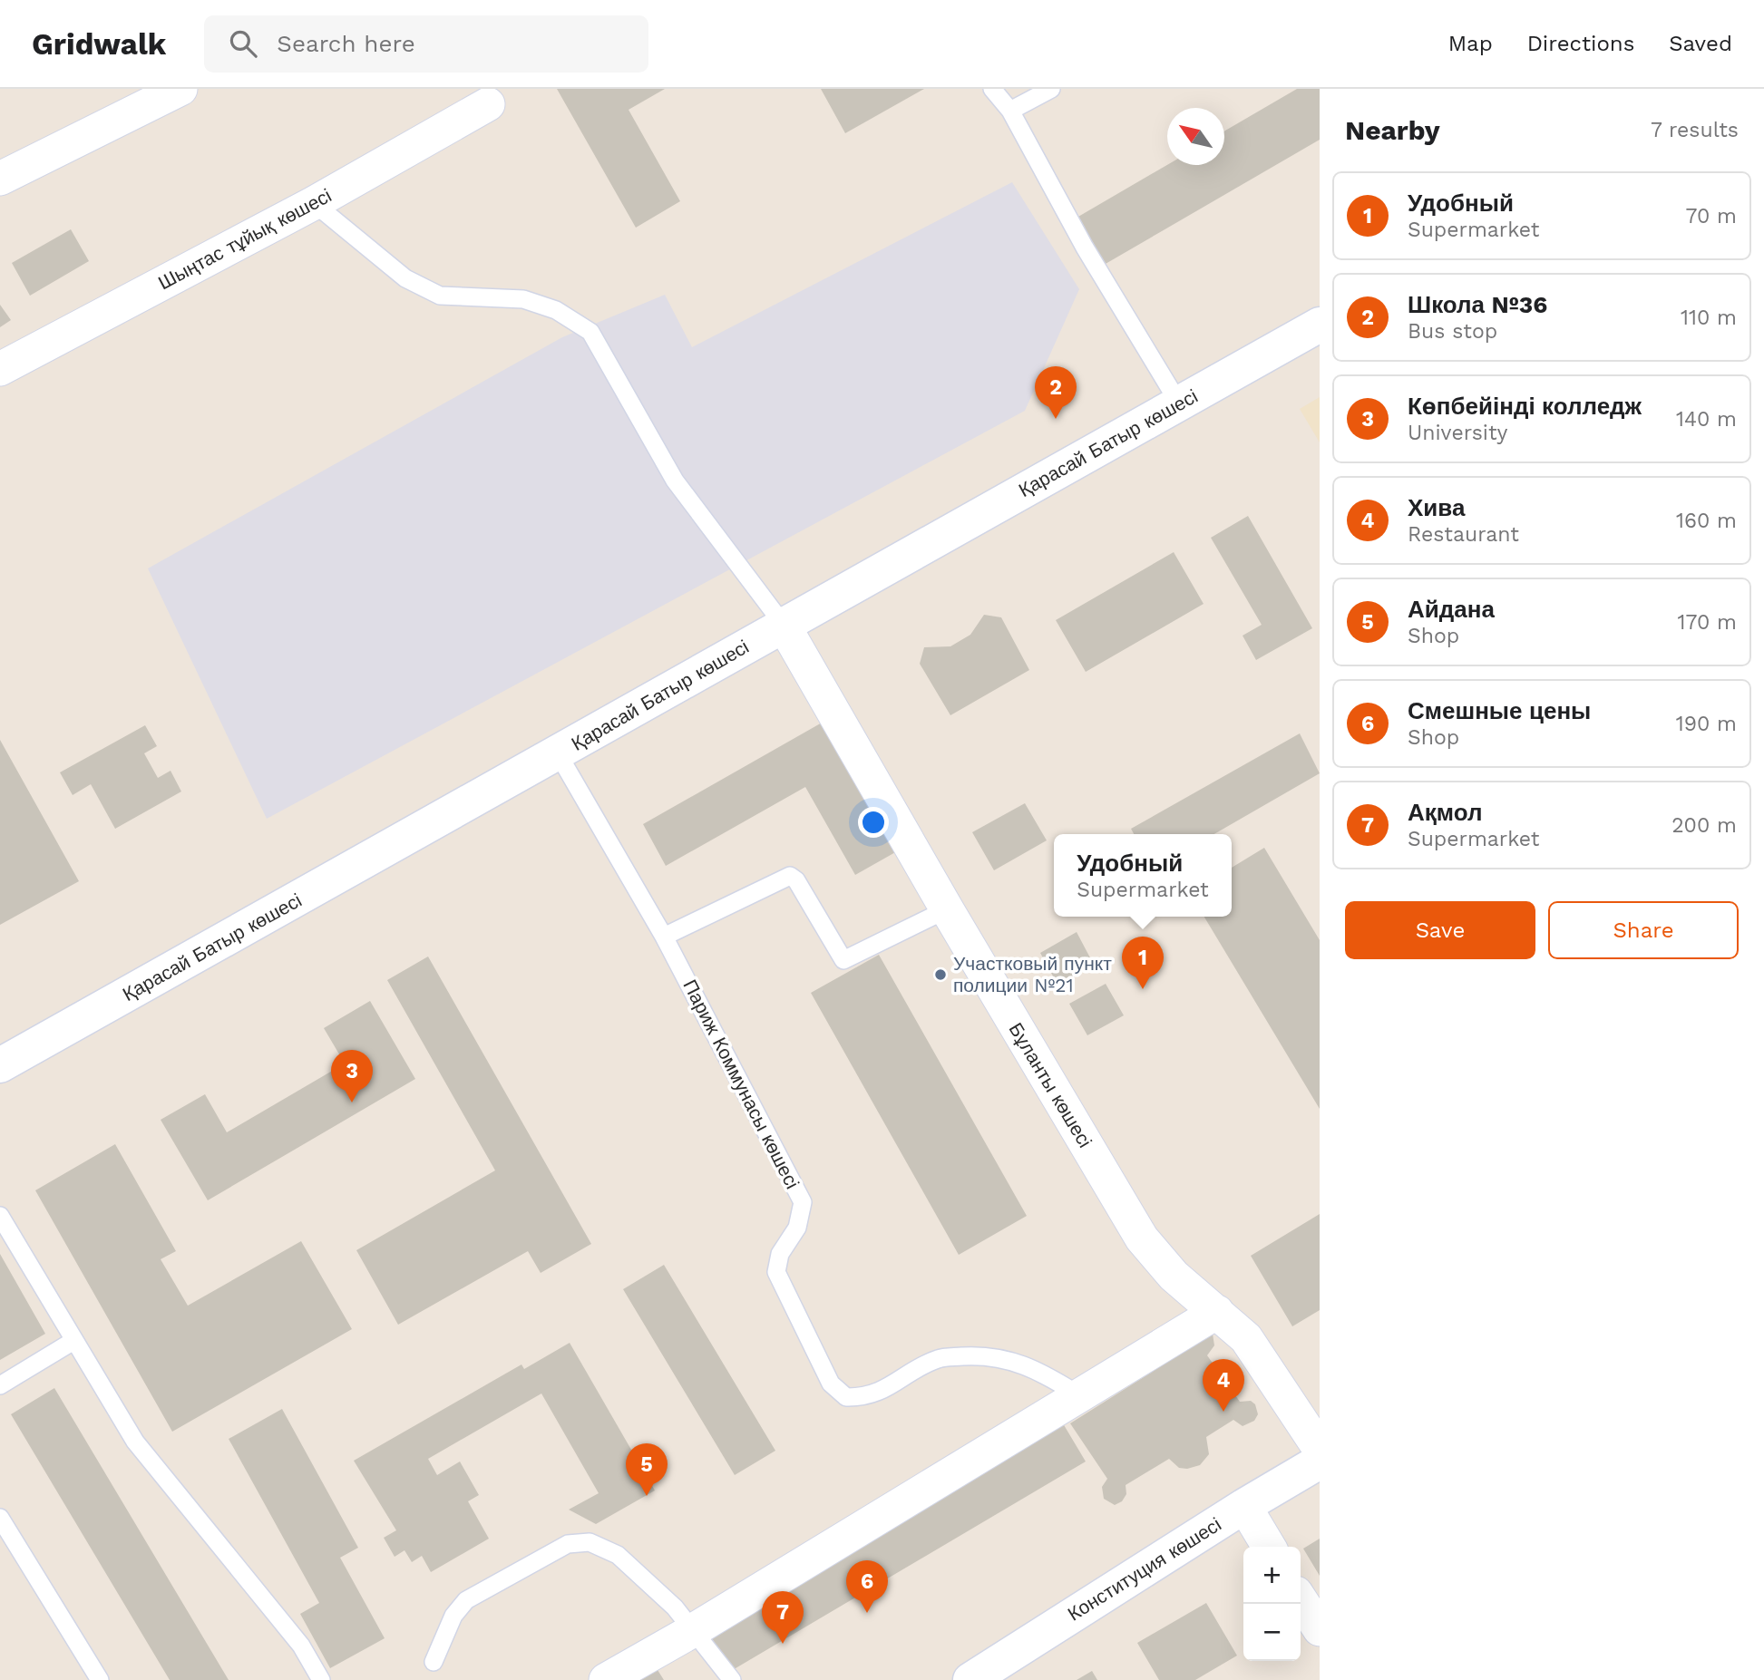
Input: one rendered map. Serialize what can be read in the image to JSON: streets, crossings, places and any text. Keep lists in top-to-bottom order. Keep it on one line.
{"streets":{"street":["Шыңтас тұйық көшесі","Қарасай Батыр көшесі","Бұланты көшесі","Конституция көшесі"],"lane":["Париж Коммунасы көшесі"]},"crossings":[["Қарасай Батыр көшесі","Париж Коммунасы көшесі"],["Қарасай Батыр көшесі","Бұланты көшесі"]],"places":["Участковый пункт полиции №21"],"north":"top left","page":{"header":"Gridwalk","search":"Search here","nav":["Map","Directions","Saved"],"heading":["Nearby","7 results"],"list":[{"mark":"1","name":"Удобный","note":"Supermarket","value":"70 m"},{"mark":"2","name":"Школа №36","note":"Bus stop","value":"110 m"},{"mark":"3","name":"Көпбейінді колледж","note":"University","value":"140 m"},{"mark":"4","name":"Хива","note":"Restaurant","value":"160 m"},{"mark":"5","name":"Айдана","note":"Shop","value":"170 m"},{"mark":"6","name":"Смешные цены","note":"Shop","value":"190 m"},{"mark":"7","name":"Ақмол","note":"Supermarket","value":"200 m"}],"pins":["2","1","3","4","5","6","7"],"popup":["Удобный","Supermarket"],"buttons":["Save","Share"],"map_buttons":["+","−"]}}
